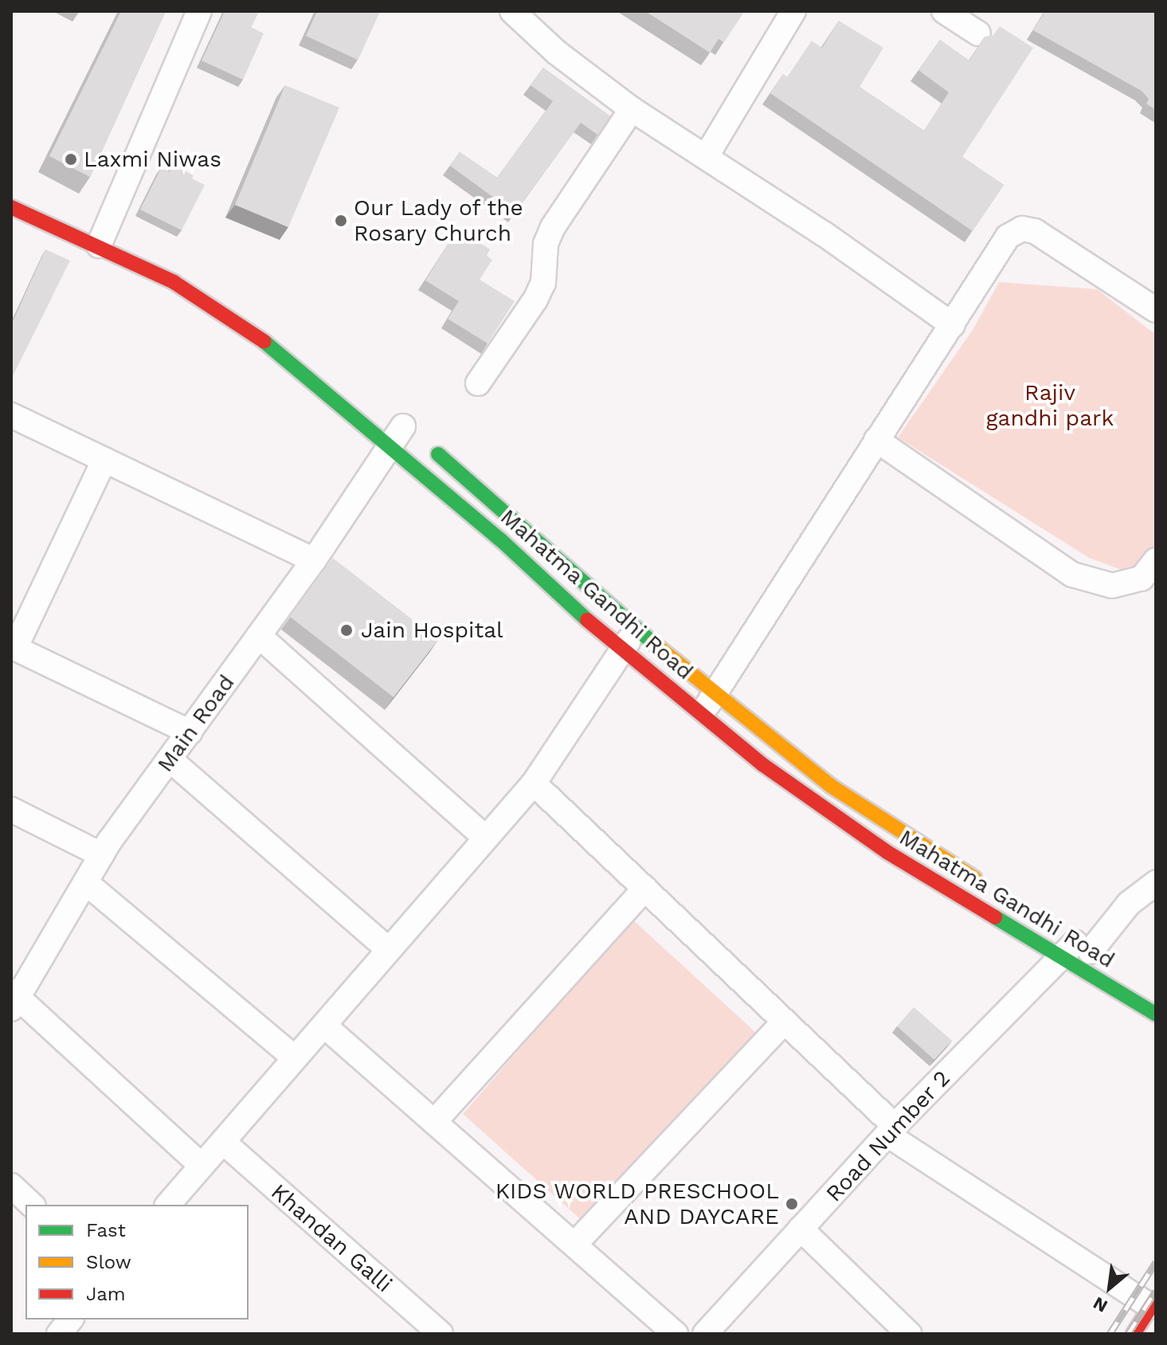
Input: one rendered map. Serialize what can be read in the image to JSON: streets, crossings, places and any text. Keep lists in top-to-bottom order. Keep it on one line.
{"streets":{"main road":["Mahatma Gandhi Road"],"street":["Main Road","Road Number 2","Khandan Galli"]},"crossings":[["Mahatma Gandhi Road","Main Road"],["Mahatma Gandhi Road","Road Number 2"]],"parks":["Rajiv gandhi park"],"places":["Laxmi Niwas","Our Lady of the Rosary Church","Jain Hospital","KIDS WORLD PRESCHOOL AND DAYCARE"],"legend":["Fast","Slow","Jam"],"north":"bottom left"}
